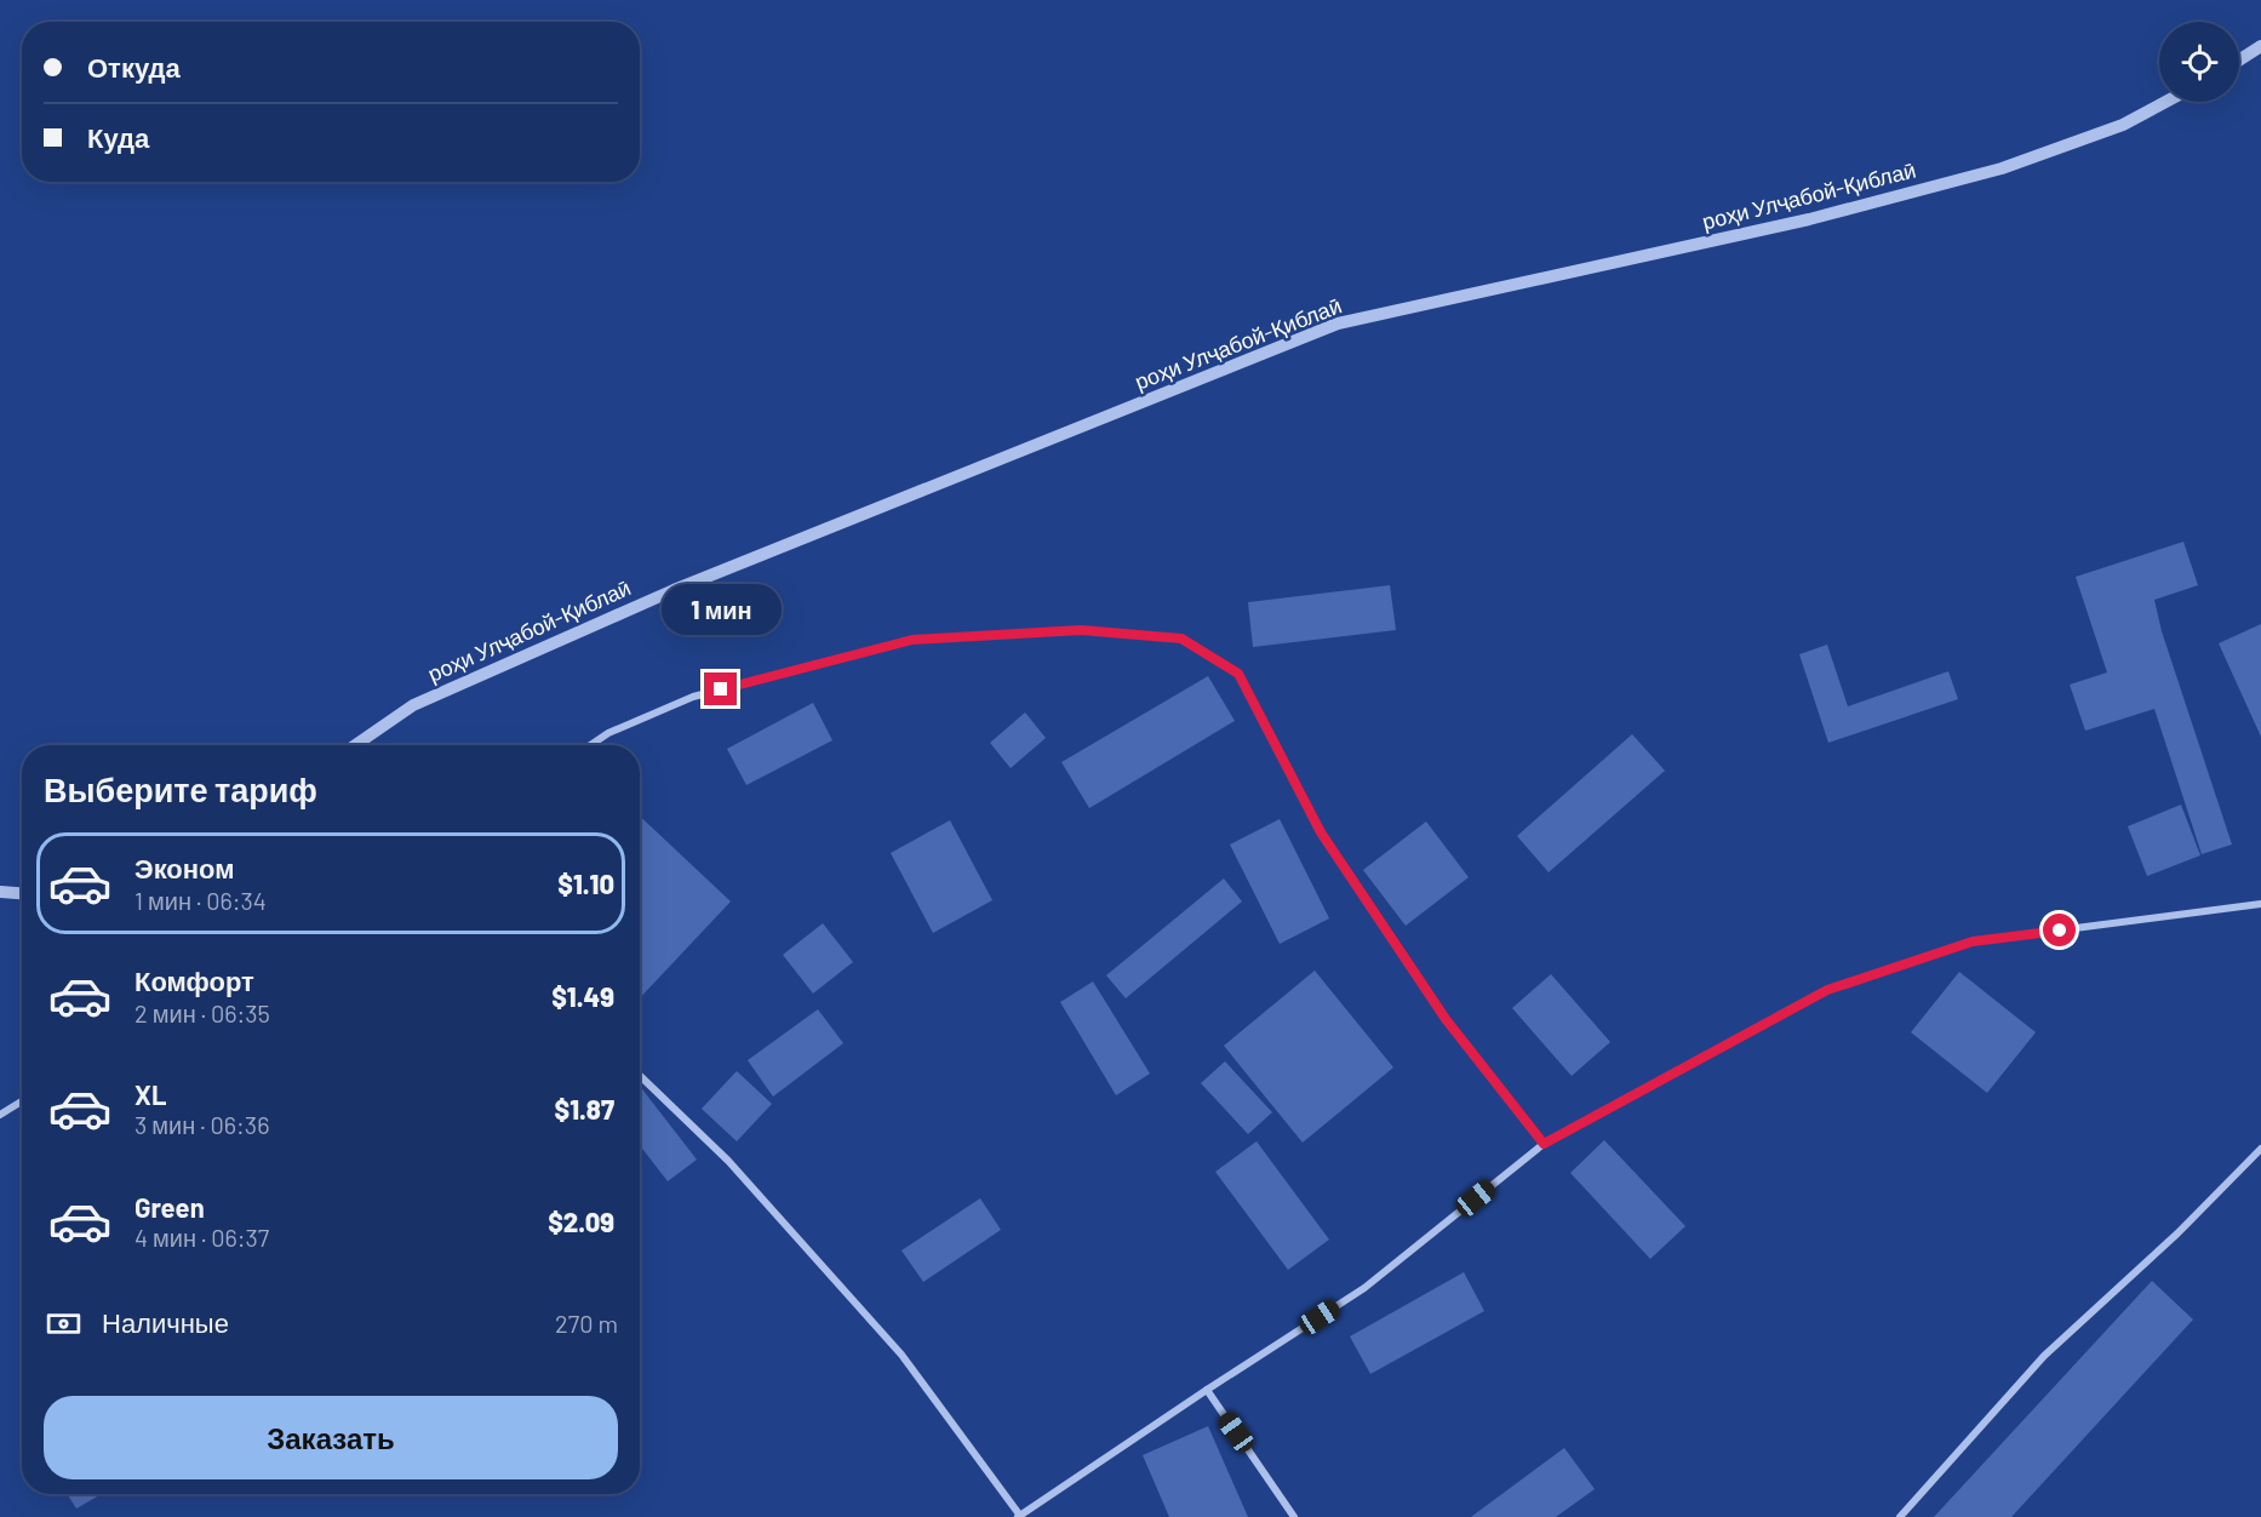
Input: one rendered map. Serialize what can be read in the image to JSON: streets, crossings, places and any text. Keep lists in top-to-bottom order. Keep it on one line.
{"streets":{"street":["роҳи Улҷабой-Қиблаӣ"]},"page":{"banner":["Откуда","Куда"],"bubble":"1 мин","heading":"Выберите тариф","list":[{"name":"Эконом","note":"1 мин · 06:34","value":"$1.10"},{"name":"Комфорт","note":"2 мин · 06:35","value":"$1.49"},{"name":"XL","note":"3 мин · 06:36","value":"$1.87"},{"name":"Green","note":"4 мин · 06:37","value":"$2.09"}],"pay":["Наличные","270 m"],"buttons":"Заказать"}}
